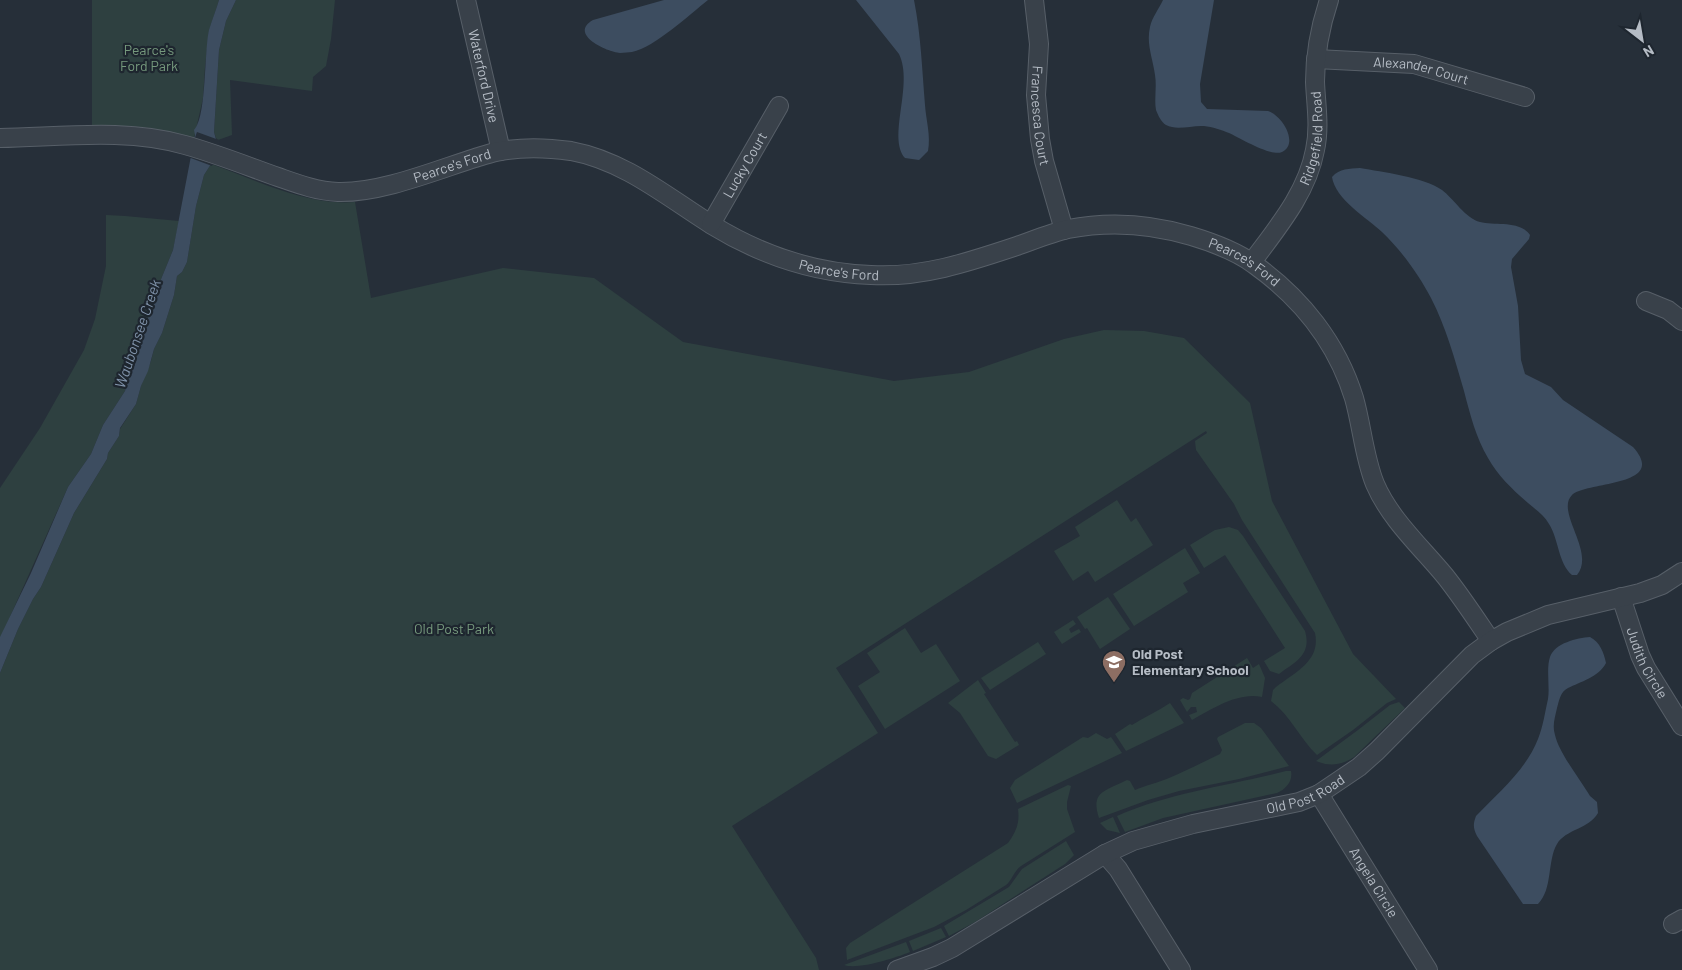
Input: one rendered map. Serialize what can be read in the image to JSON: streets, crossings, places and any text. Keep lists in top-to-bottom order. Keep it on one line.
{"streets":{"street":["Alexander Court","Waterford Drive","Francesca Court","Ridgefield Road","Lucky Court","Pearce's Ford","Judith Circle","Old Post Road","Angela Circle"]},"crossings":[["Alexander Court","Ridgefield Road"],["Waterford Drive","Pearce's Ford"],["Francesca Court","Pearce's Ford"],["Ridgefield Road","Pearce's Ford"],["Lucky Court","Pearce's Ford"],["Pearce's Ford","Old Post Road"],["Judith Circle","Old Post Road"],["Old Post Road","Angela Circle"]],"water":["Waubonsee Creek"],"parks":["Pearce's Ford Park","Old Post Park"],"places":{"school or university":["Old Post Elementary School"]},"north":"bottom right"}
